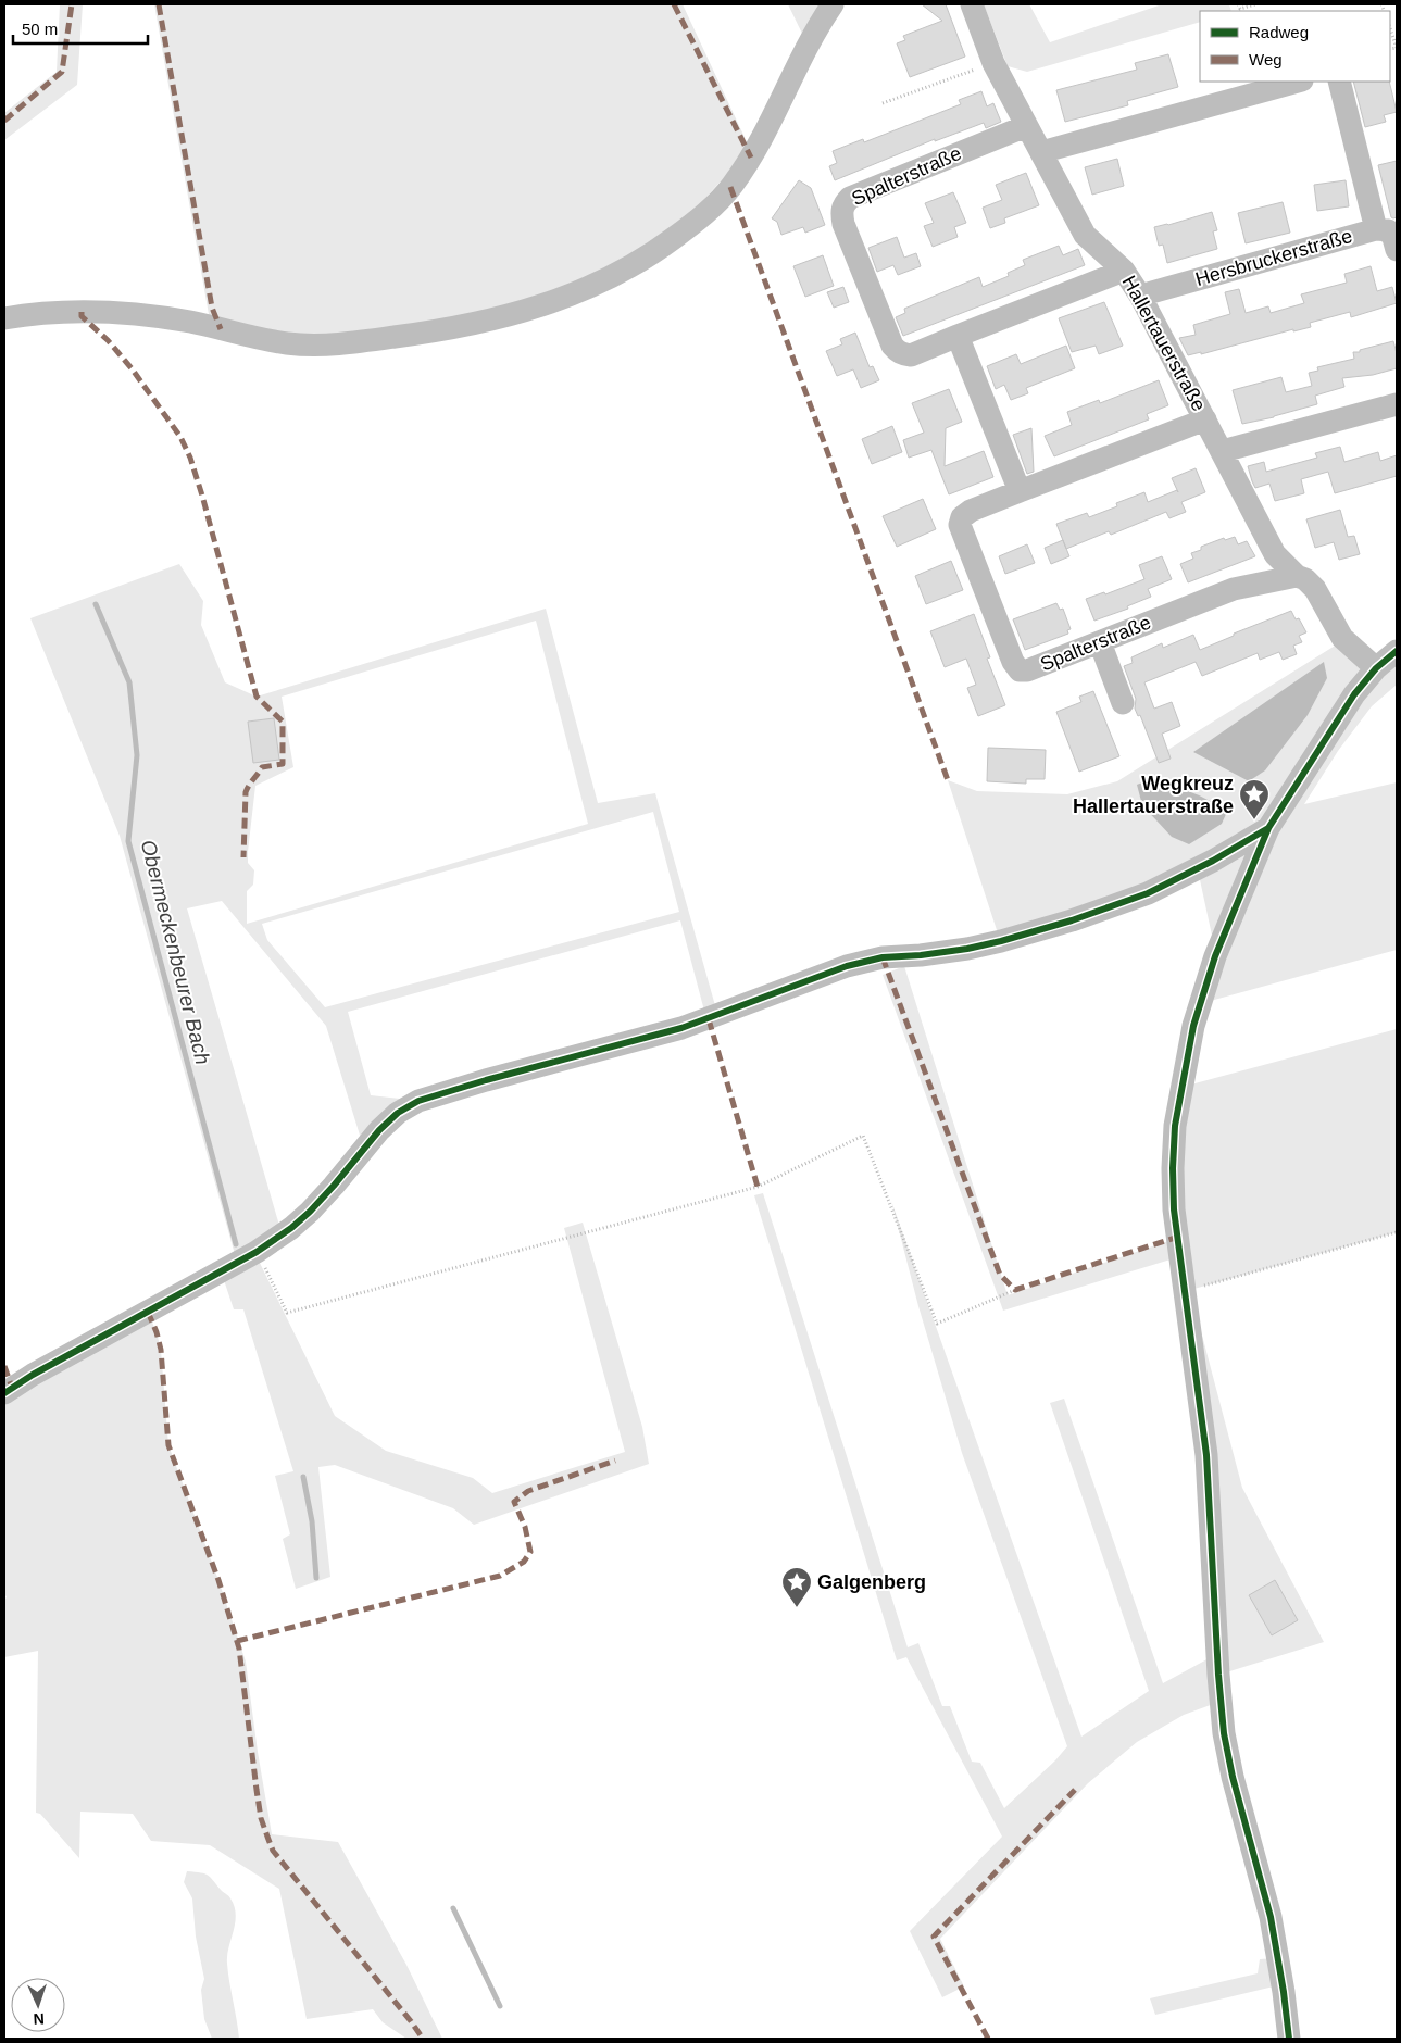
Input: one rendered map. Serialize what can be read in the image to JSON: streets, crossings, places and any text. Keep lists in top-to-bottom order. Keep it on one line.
{"streets":{"street":["Spalterstraße","Hersbruckerstraße","Hallertauerstraße"]},"crossings":[["Spalterstraße","Hallertauerstraße"],["Hersbruckerstraße","Hallertauerstraße"]],"water":["Obermeckenbeurer Bach"],"places":{"place":["Wegkreuz Hallertauerstraße","Galgenberg"]},"legend":["Radweg","Weg"],"scale_bar":"50 m","north":"bottom"}
